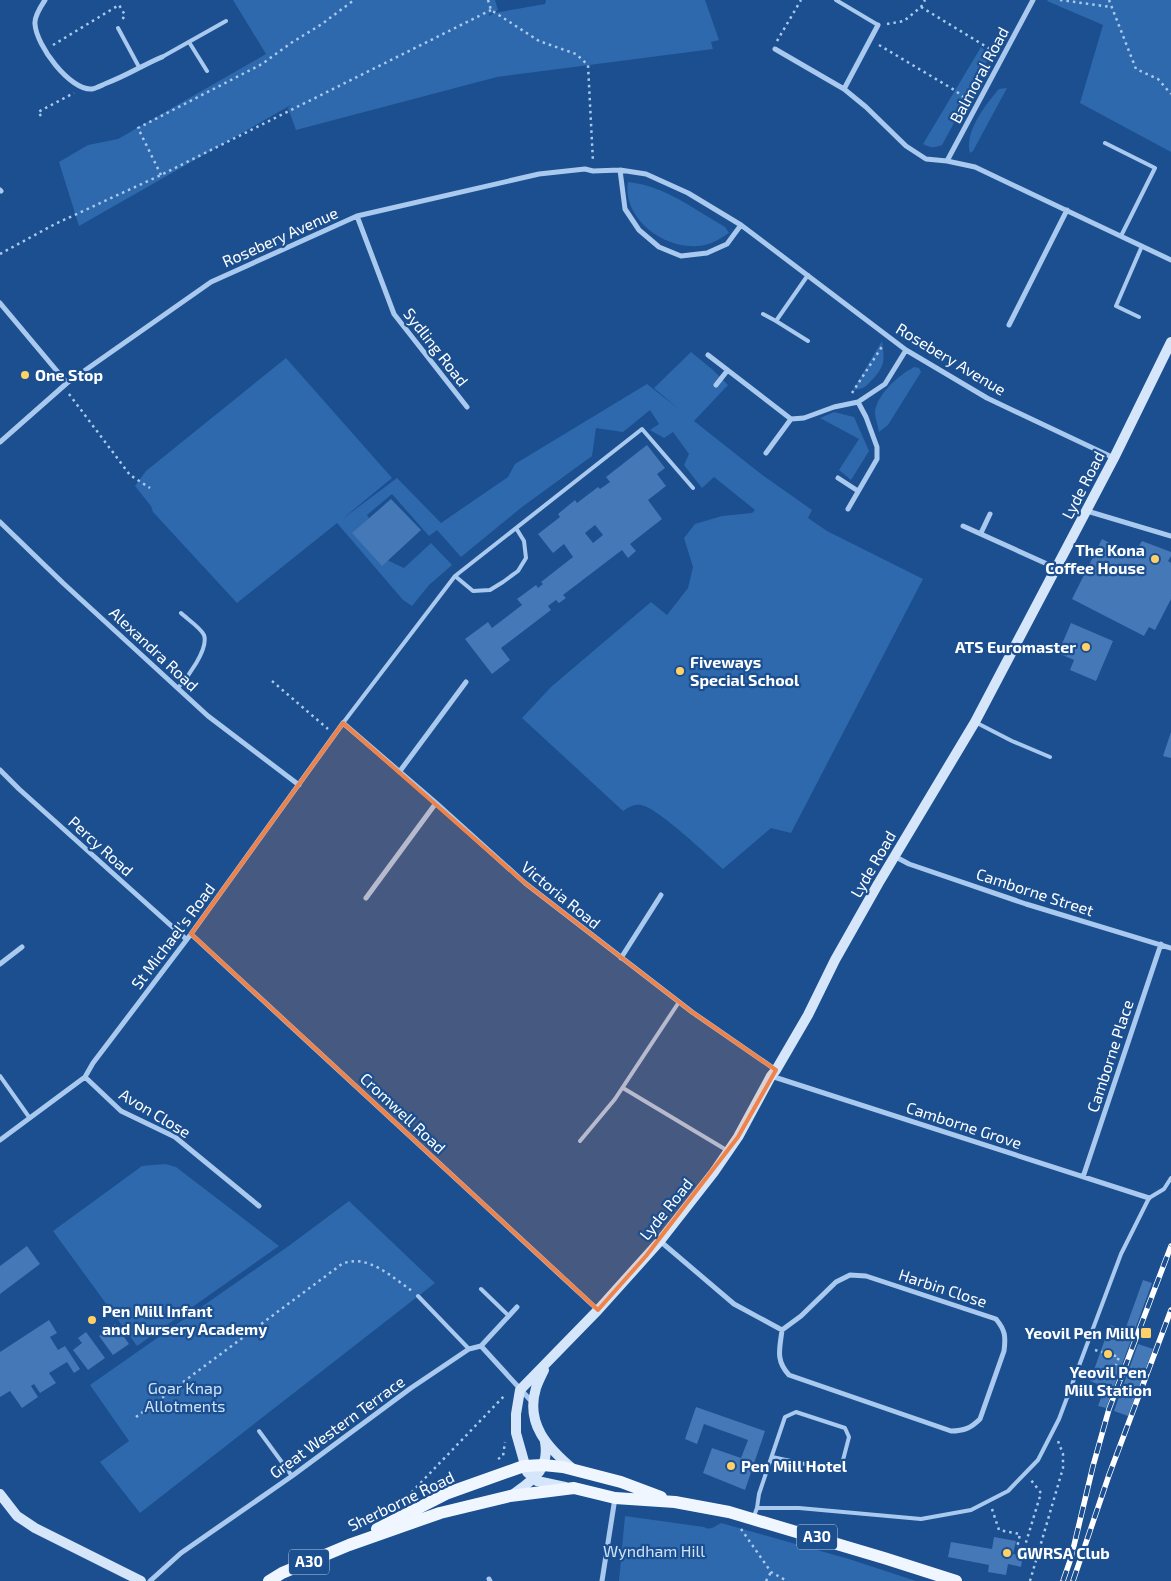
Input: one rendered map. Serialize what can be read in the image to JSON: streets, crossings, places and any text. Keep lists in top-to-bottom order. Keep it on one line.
{"streets":{"main road":["Sherborne Road","A30"],"street":["Balmoral Road","Rosebery Avenue","Sydling Road","Lyde Road","Alexandra Road","Percy Road","Camborne Street","Victoria Road","St Michael's Road","Camborne Place","Avon Close","Cromwell Road","Camborne Grove","Harbin Close","Great Western Terrace"]},"crossings":[["Rosebery Avenue","Sydling Road"],["Rosebery Avenue","Lyde Road"],["Lyde Road","Camborne Street"],["Lyde Road","Victoria Road"],["Lyde Road","Cromwell Road"],["Lyde Road","Camborne Grove"],["Lyde Road","A30"],["Alexandra Road","St Michael's Road"],["Percy Road","St Michael's Road"],["Camborne Street","Camborne Place"],["Victoria Road","St Michael's Road"],["Victoria Road","Camborne Grove"],["St Michael's Road","Avon Close"],["St Michael's Road","Cromwell Road"],["Camborne Place","Camborne Grove"],["Sherborne Road","A30"]],"parks":["Goar Knap Allotments","Wyndham Hill"],"places":{"other":["One Stop","The Kona Coffee House","ATS Euromaster","Fiveways Special School","Pen Mill Infant and Nursery Academy","Yeovil Pen Mill Station","Pen Mill Hotel","GWRSA Club"],"transit":["Yeovil Pen Mill"]}}
